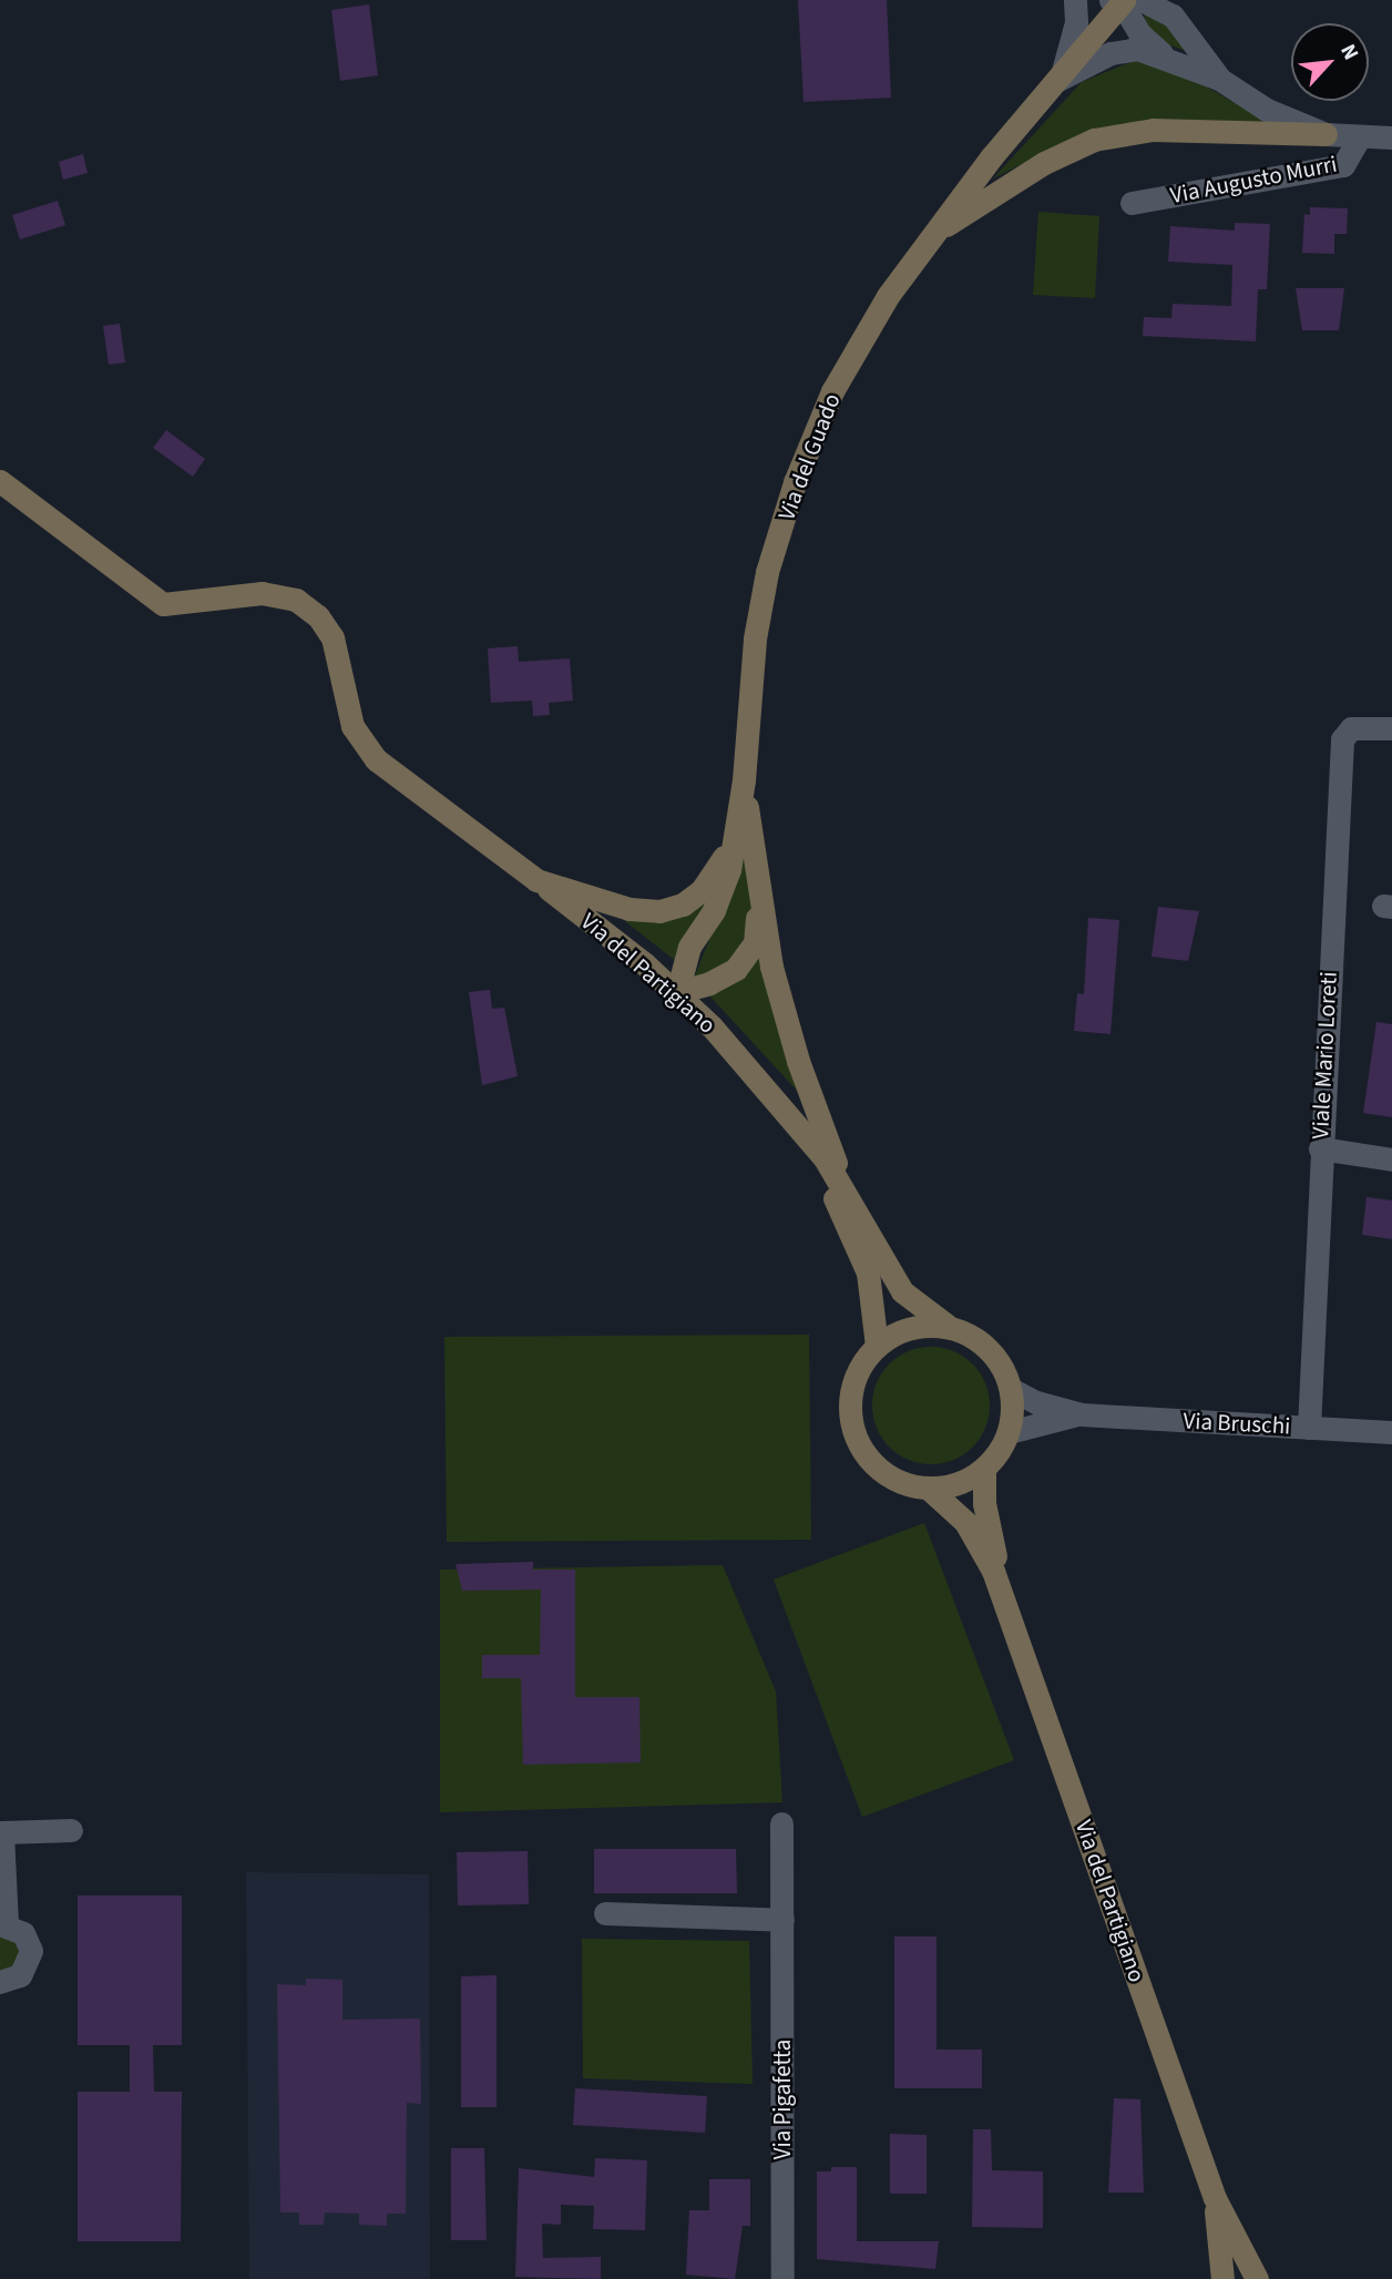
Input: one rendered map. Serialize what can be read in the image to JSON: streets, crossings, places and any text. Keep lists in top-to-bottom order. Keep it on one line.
{"streets":{"main road":["Via del Guado","Via del Partigiano"],"street":["Via Augusto Murri","Viale Mario Loreti","Via Bruschi","Via Pigafetta"]},"crossings":[["Via Augusto Murri","Via del Guado"],["Via del Guado","Via del Partigiano"],["Via del Partigiano","Via Bruschi"],["Viale Mario Loreti","Via Bruschi"]],"north":"top right"}
